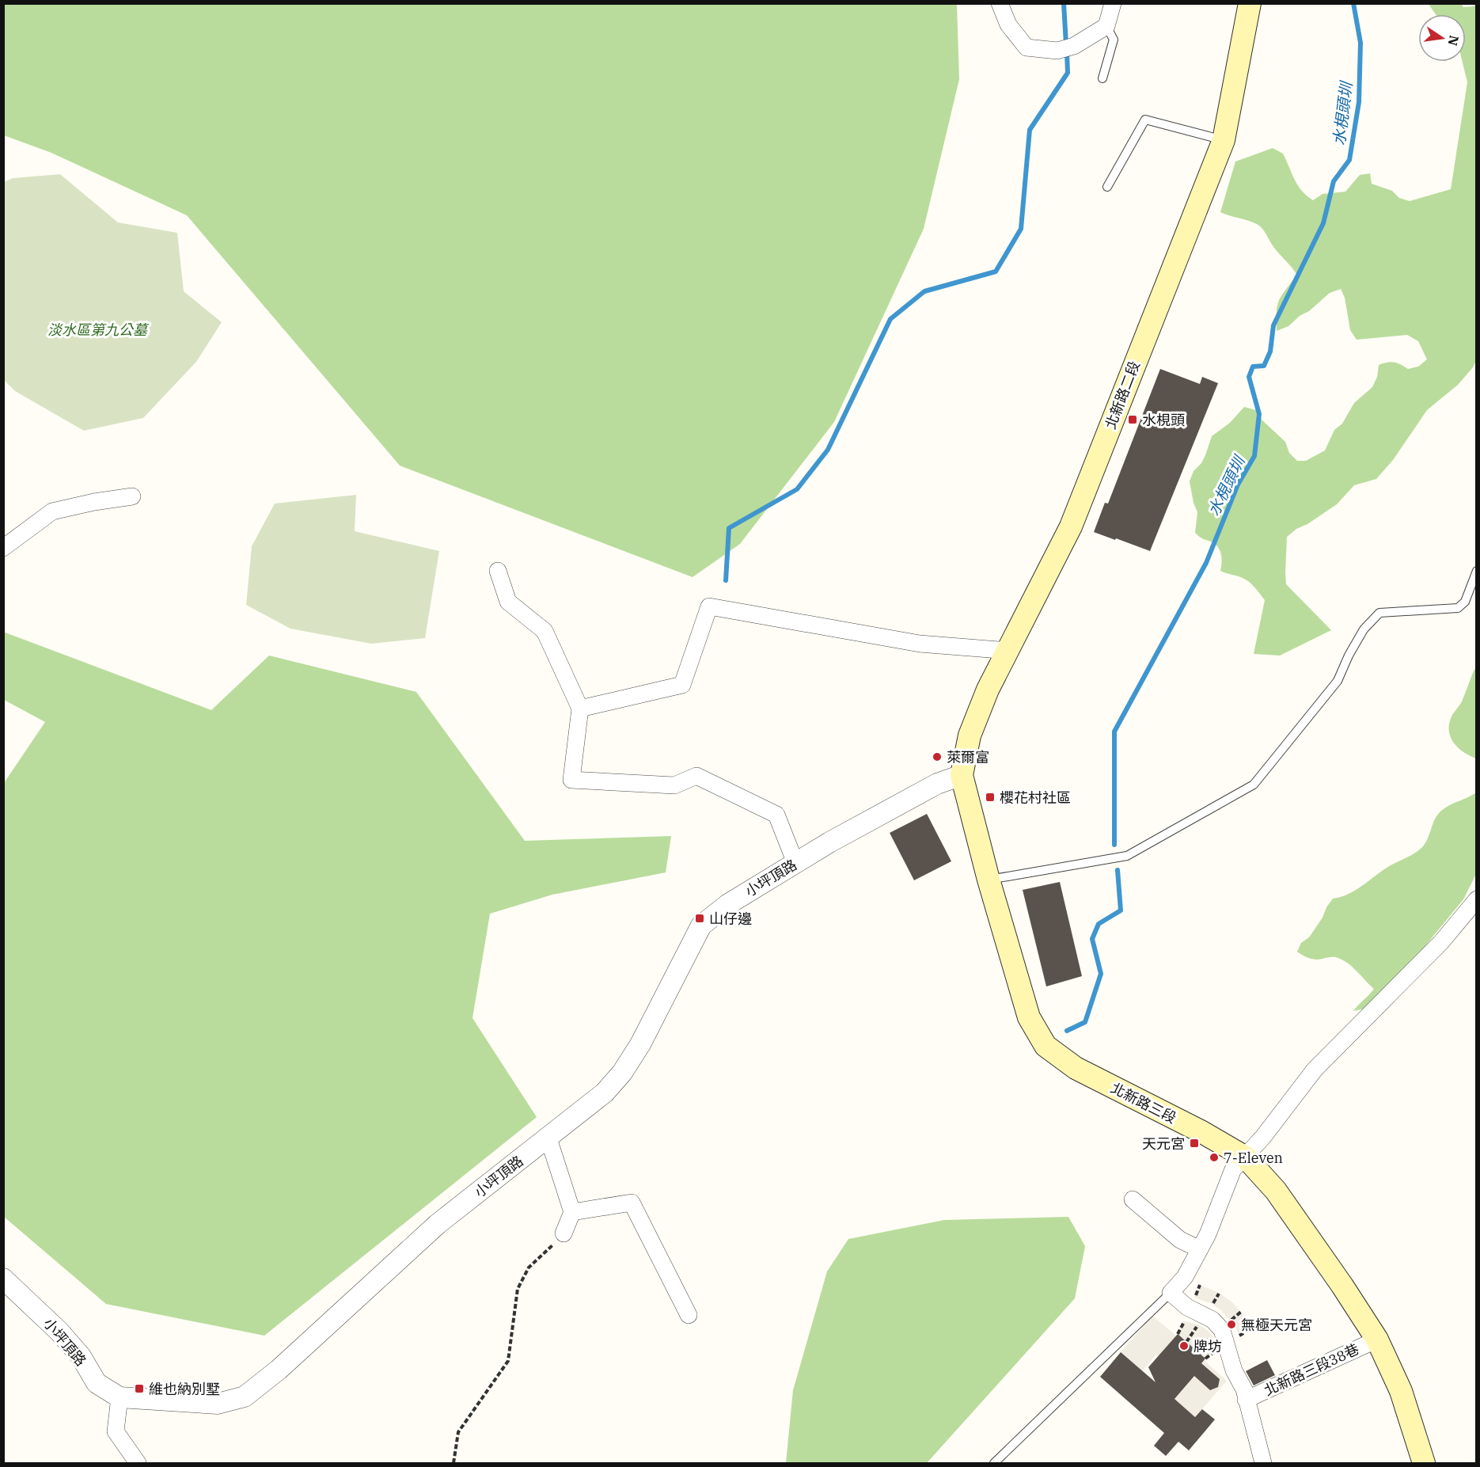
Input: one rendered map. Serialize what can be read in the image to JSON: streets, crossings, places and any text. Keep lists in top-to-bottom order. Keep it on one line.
{"streets":{"main road":["北新路二段","北新路三段"],"street":["小坪頂路","北新路三段38巷"]},"crossings":[["北新路二段","小坪頂路"],["北新路二段","北新路三段"],["小坪頂路","北新路三段"],["北新路三段","北新路三段38巷"]],"water":["水梘頭圳"],"parks":["淡水區第九公墓"],"places":{"transit":["水梘頭","櫻花村社區","山仔邊","天元宮","維也納別墅"],"other":["萊爾富","7-Eleven","無極天元宮","牌坊"]},"north":"right"}
